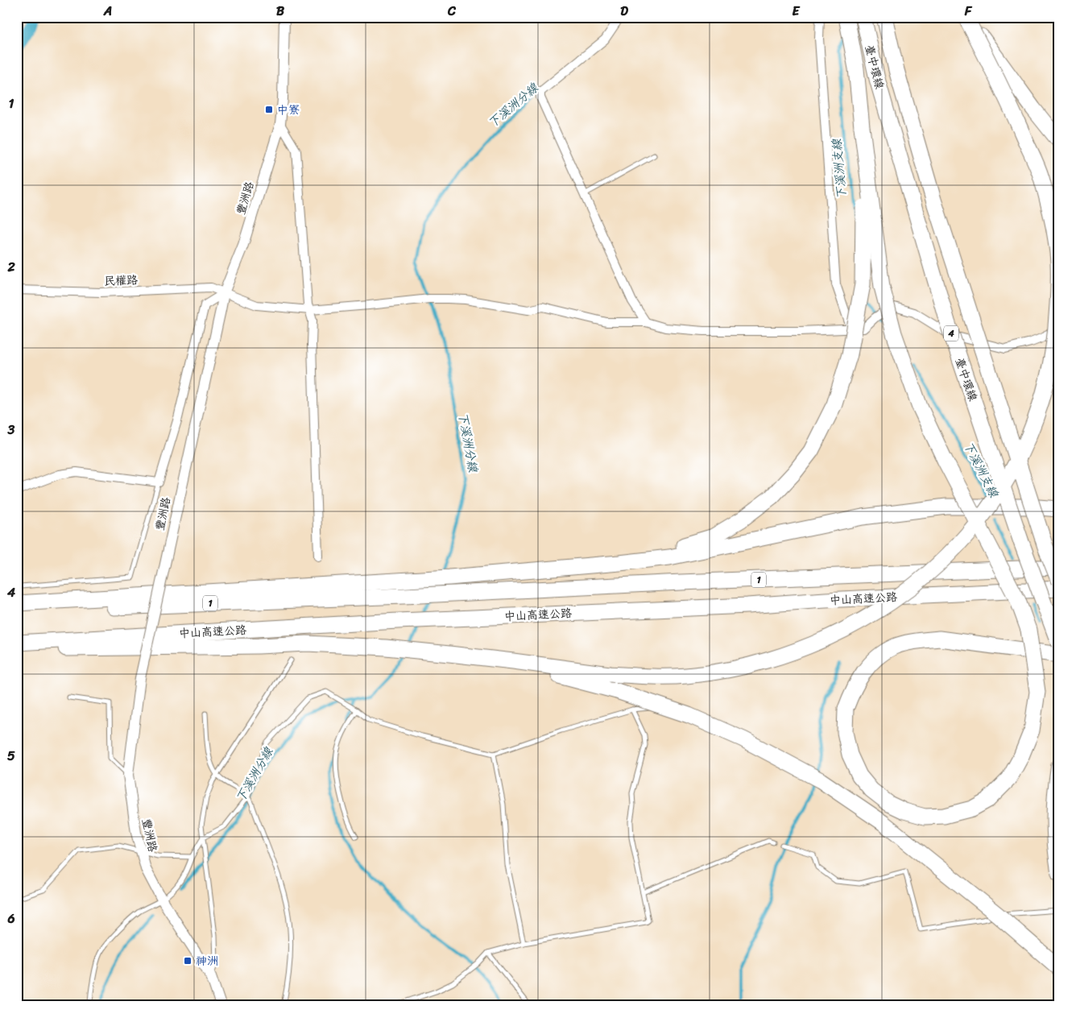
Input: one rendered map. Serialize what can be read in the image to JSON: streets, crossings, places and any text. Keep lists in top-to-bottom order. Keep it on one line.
{"streets":{"highway":["臺中環線","4","1","中山高速公路"],"street":["豐洲路","民權路"]},"crossings":[["豐洲路","民權路"]],"water":["下溪洲分線","下溪洲支線"],"places":{"transit":["中寮","神洲"]},"grid":{"columns":["A","B","C","D","E","F"],"rows":["1","2","3","4","5","6"]}}
